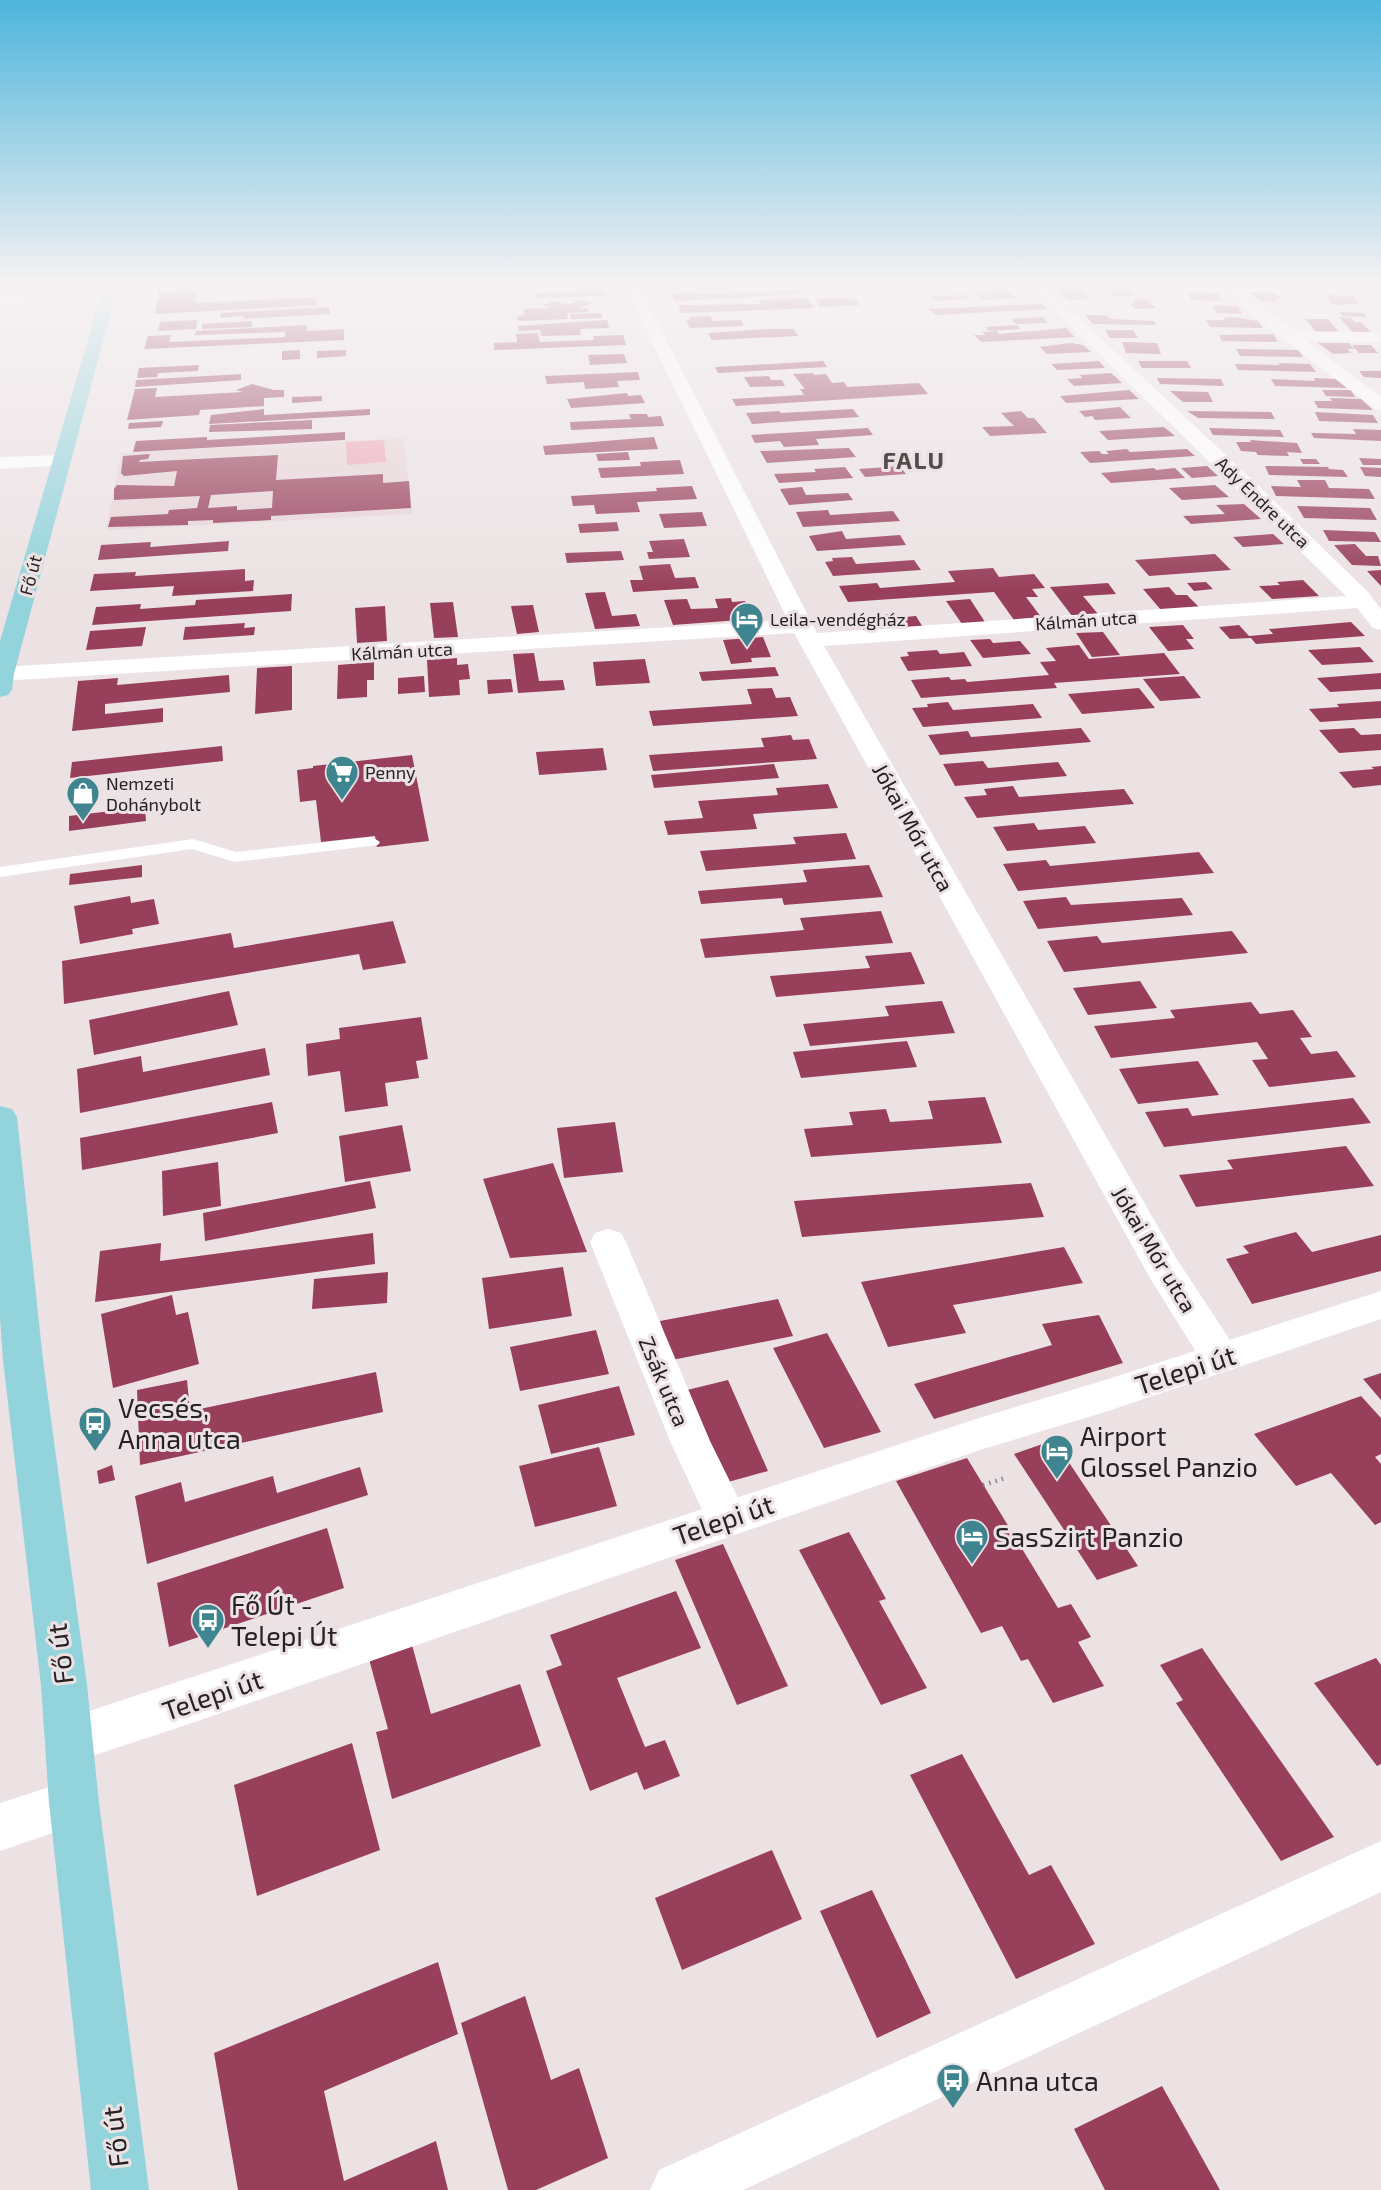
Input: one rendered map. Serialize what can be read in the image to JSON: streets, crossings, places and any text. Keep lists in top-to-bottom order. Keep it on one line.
{"streets":{"main road":["Fő út"],"street":["Ady Endre utca","Kálmán utca","Jókai Mór utca","Telepi út","Zsák utca"]},"crossings":[["Ady Endre utca","Kálmán utca"],["Fő út","Kálmán utca"],["Fő út","Telepi út"],["Kálmán utca","Jókai Mór utca"],["Jókai Mór utca","Telepi út"],["Telepi út","Zsák utca"]],"districts":["FALU"],"places":{"hotel":["Leila-vendégház","Airport Glossel Panzio","SasSzirt Panzio"],"supermarket":["Penny"],"shop":["Nemzeti Dohánybolt"],"bus stop":["Vecsés, Anna utca","Fő Út - Telepi Út","Anna utca"]}}
